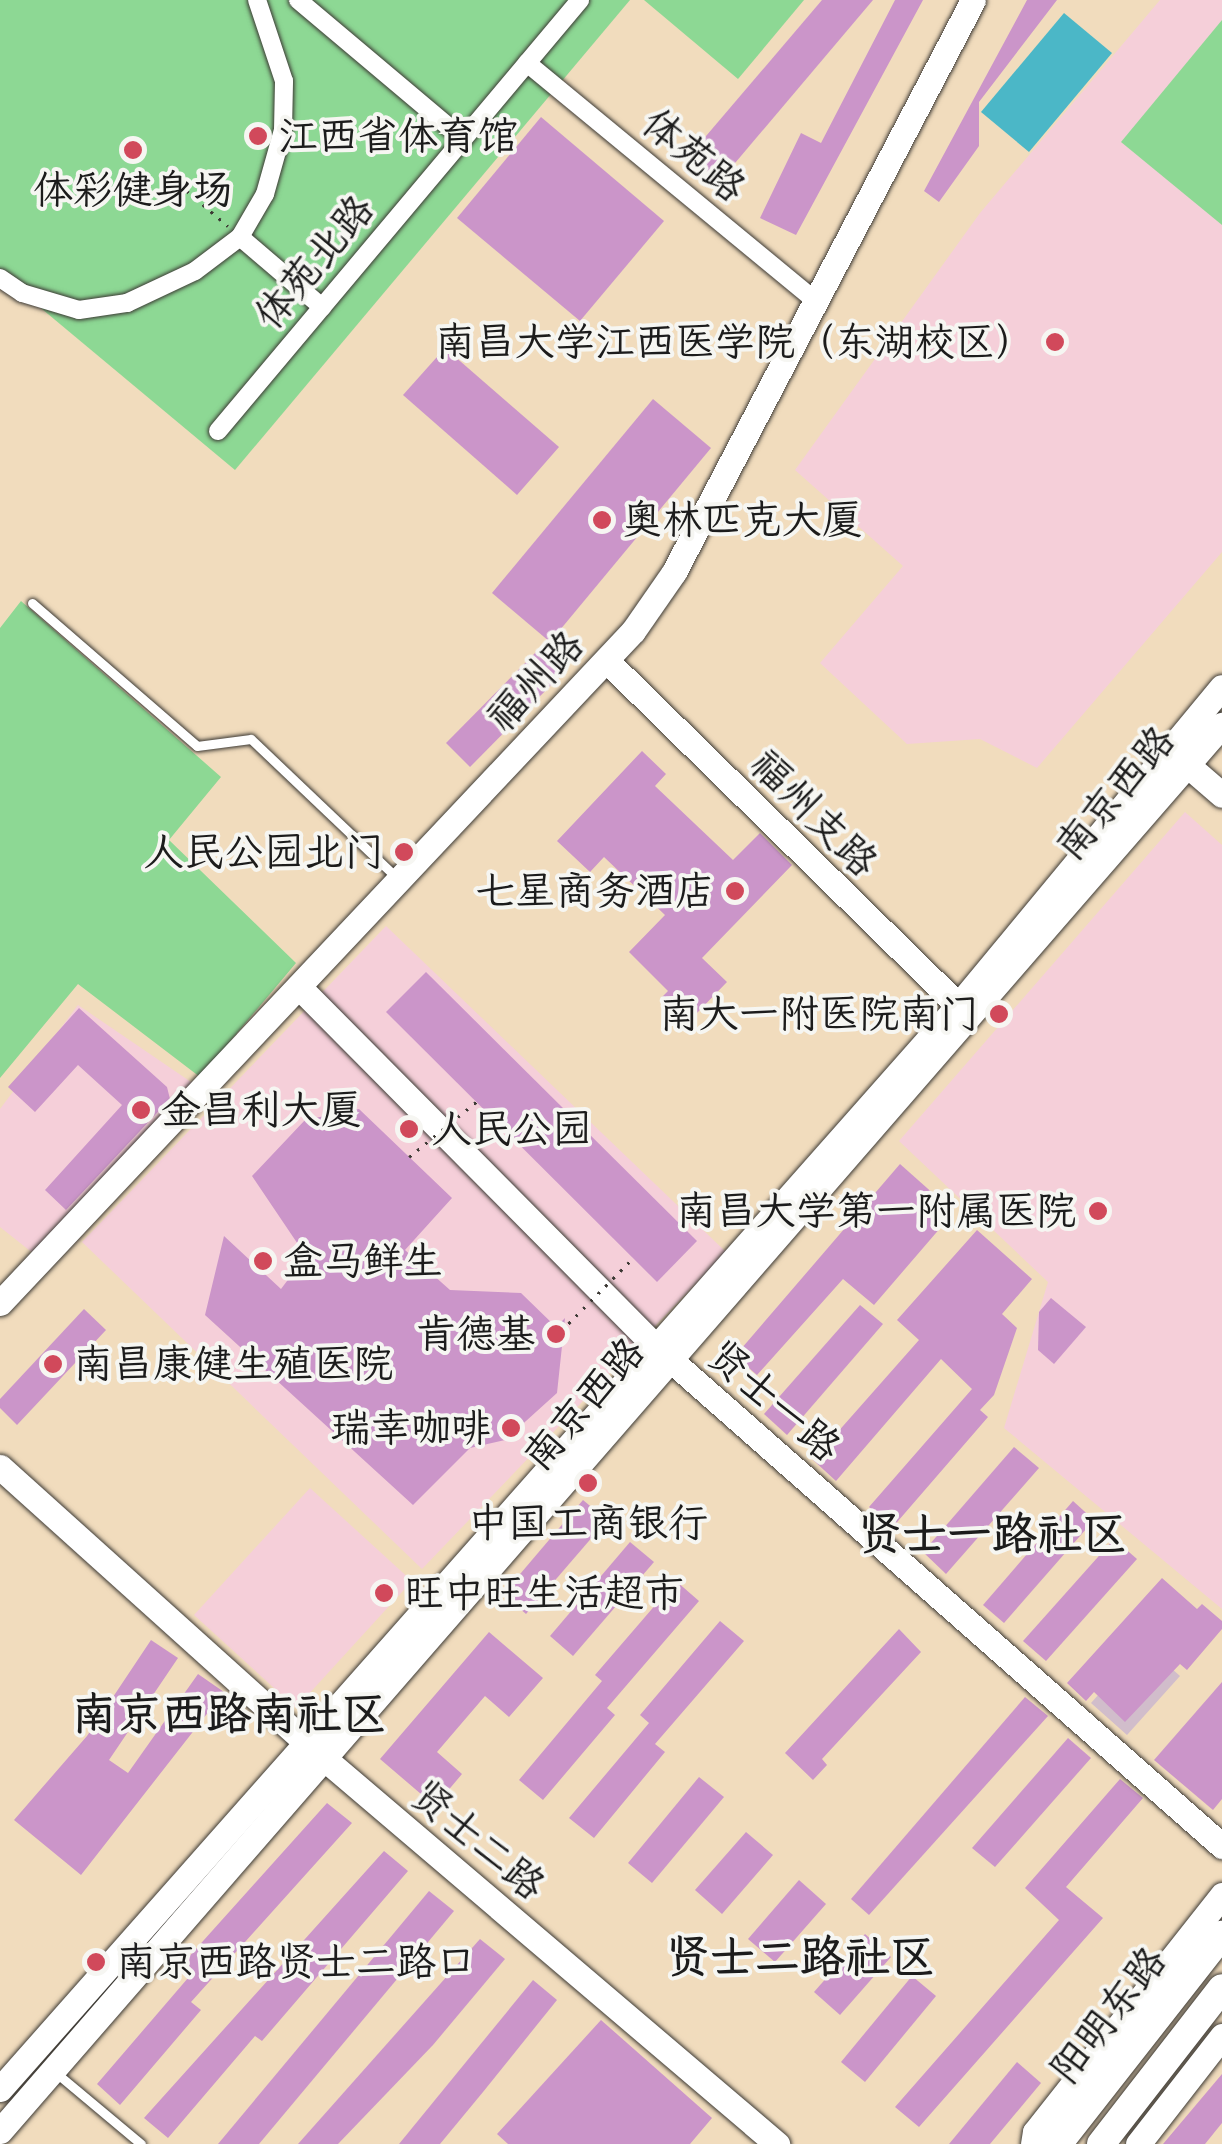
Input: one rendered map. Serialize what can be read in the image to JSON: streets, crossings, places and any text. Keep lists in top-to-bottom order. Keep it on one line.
{"streets":{"main road":["阳明东路"],"street":["体苑路","体苑北路","福州路","南京西路","福州支路","贤士一路","贤士二路"]},"crossings":[["体苑路","体苑北路"],["体苑路","福州路"],["福州路","福州支路"],["福州路","贤士一路"],["南京西路","福州支路"],["南京西路","贤士一路"],["南京西路","贤士二路"]],"districts":["贤士一路社区","南京西路南社区","贤士二路社区"],"places":["江西省体育馆","体彩健身场","南昌大学江西医学院（东湖校区）","奥林匹克大厦","人民公园北门","七星商务酒店","南大一附医院南门","金昌利大厦","人民公园","南昌大学第一附属医院","盒马鲜生","肯德基","南昌康健生殖医院","瑞幸咖啡","中国工商银行","旺中旺生活超市","南京西路贤士二路口"]}
